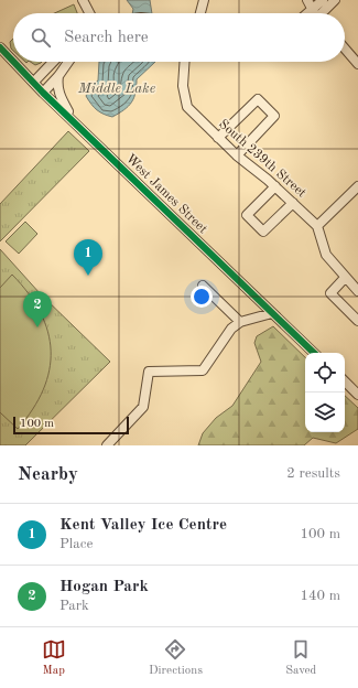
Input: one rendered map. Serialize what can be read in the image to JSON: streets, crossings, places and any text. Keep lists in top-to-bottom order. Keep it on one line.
{"streets":{"street":["South 239th Street","West James Street"]},"water":["Middle Lake"],"scale_bar":"100 m","page":{"search":"Search here","pins":["1","2"],"scale":"100 m","heading":["Nearby","2 results"],"list":[{"mark":"1","name":"Kent Valley Ice Centre","note":"Place","value":"100 m"},{"mark":"2","name":"Hogan Park","note":"Park","value":"140 m"}],"nav":["Map","Directions","Saved"]}}
